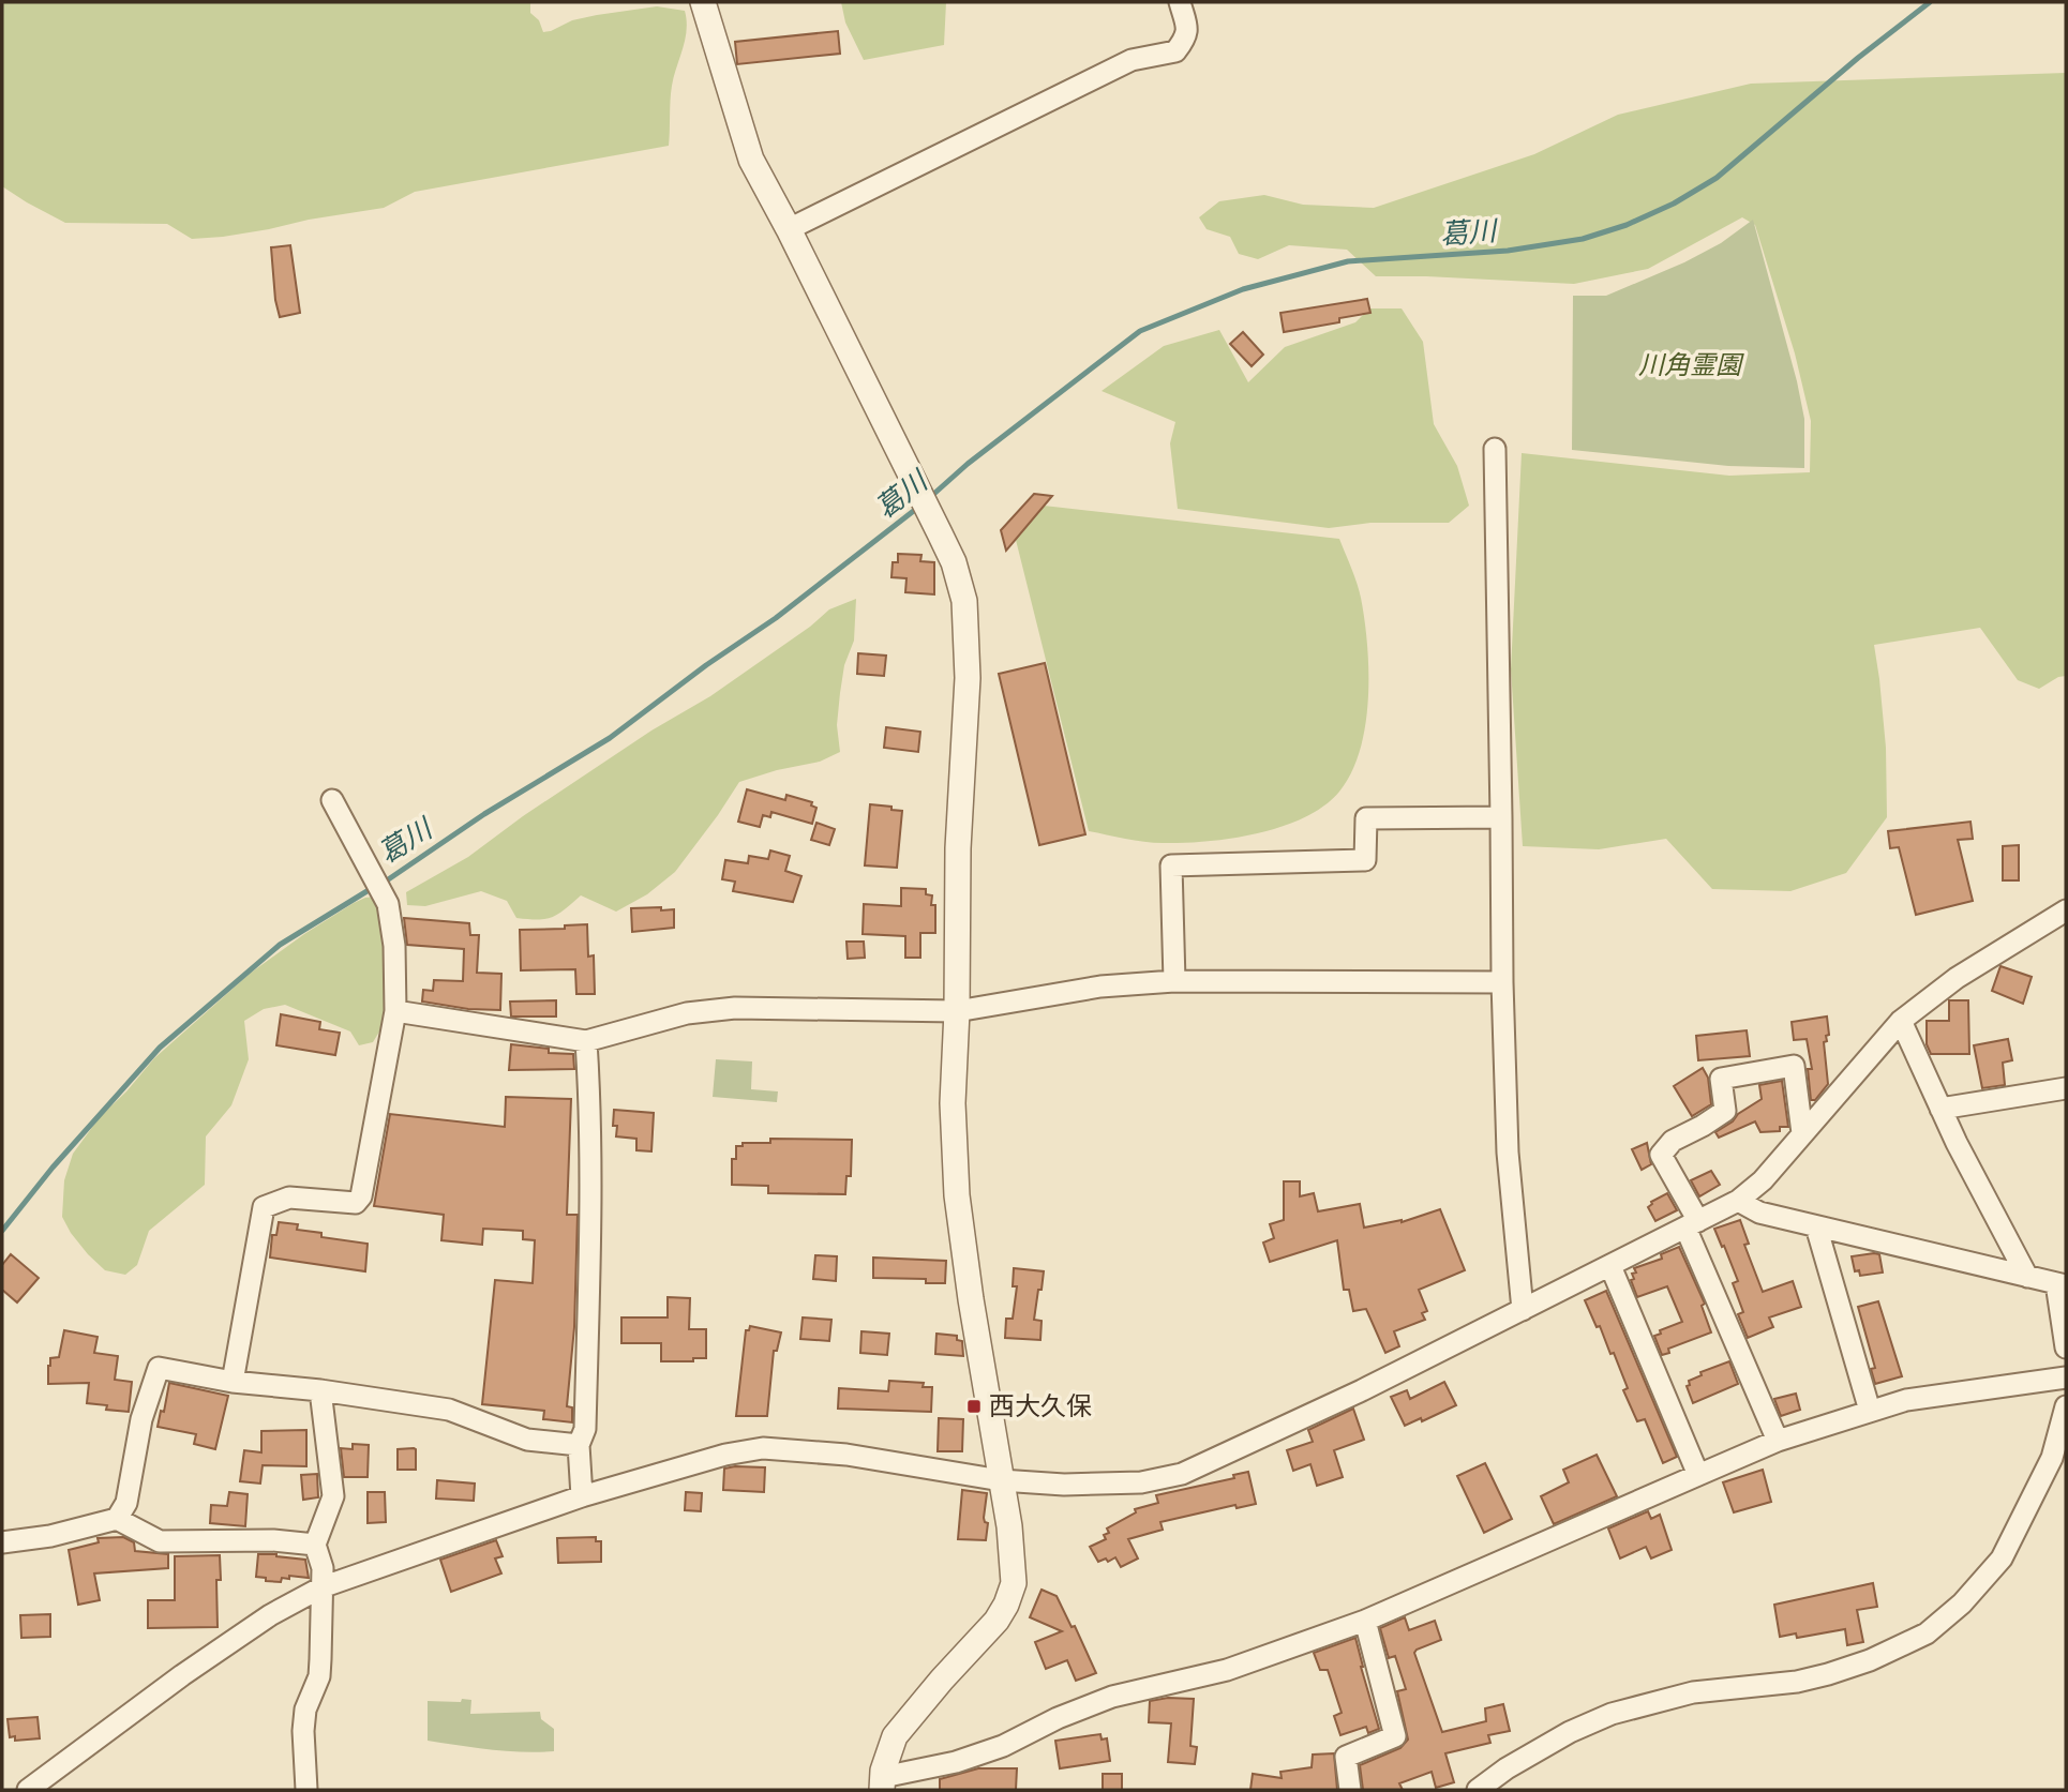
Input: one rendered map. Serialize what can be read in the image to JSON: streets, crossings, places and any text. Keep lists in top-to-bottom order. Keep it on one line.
{"water":["葛川"],"parks":["川角霊園"],"places":{"transit":["西大久保"]}}
